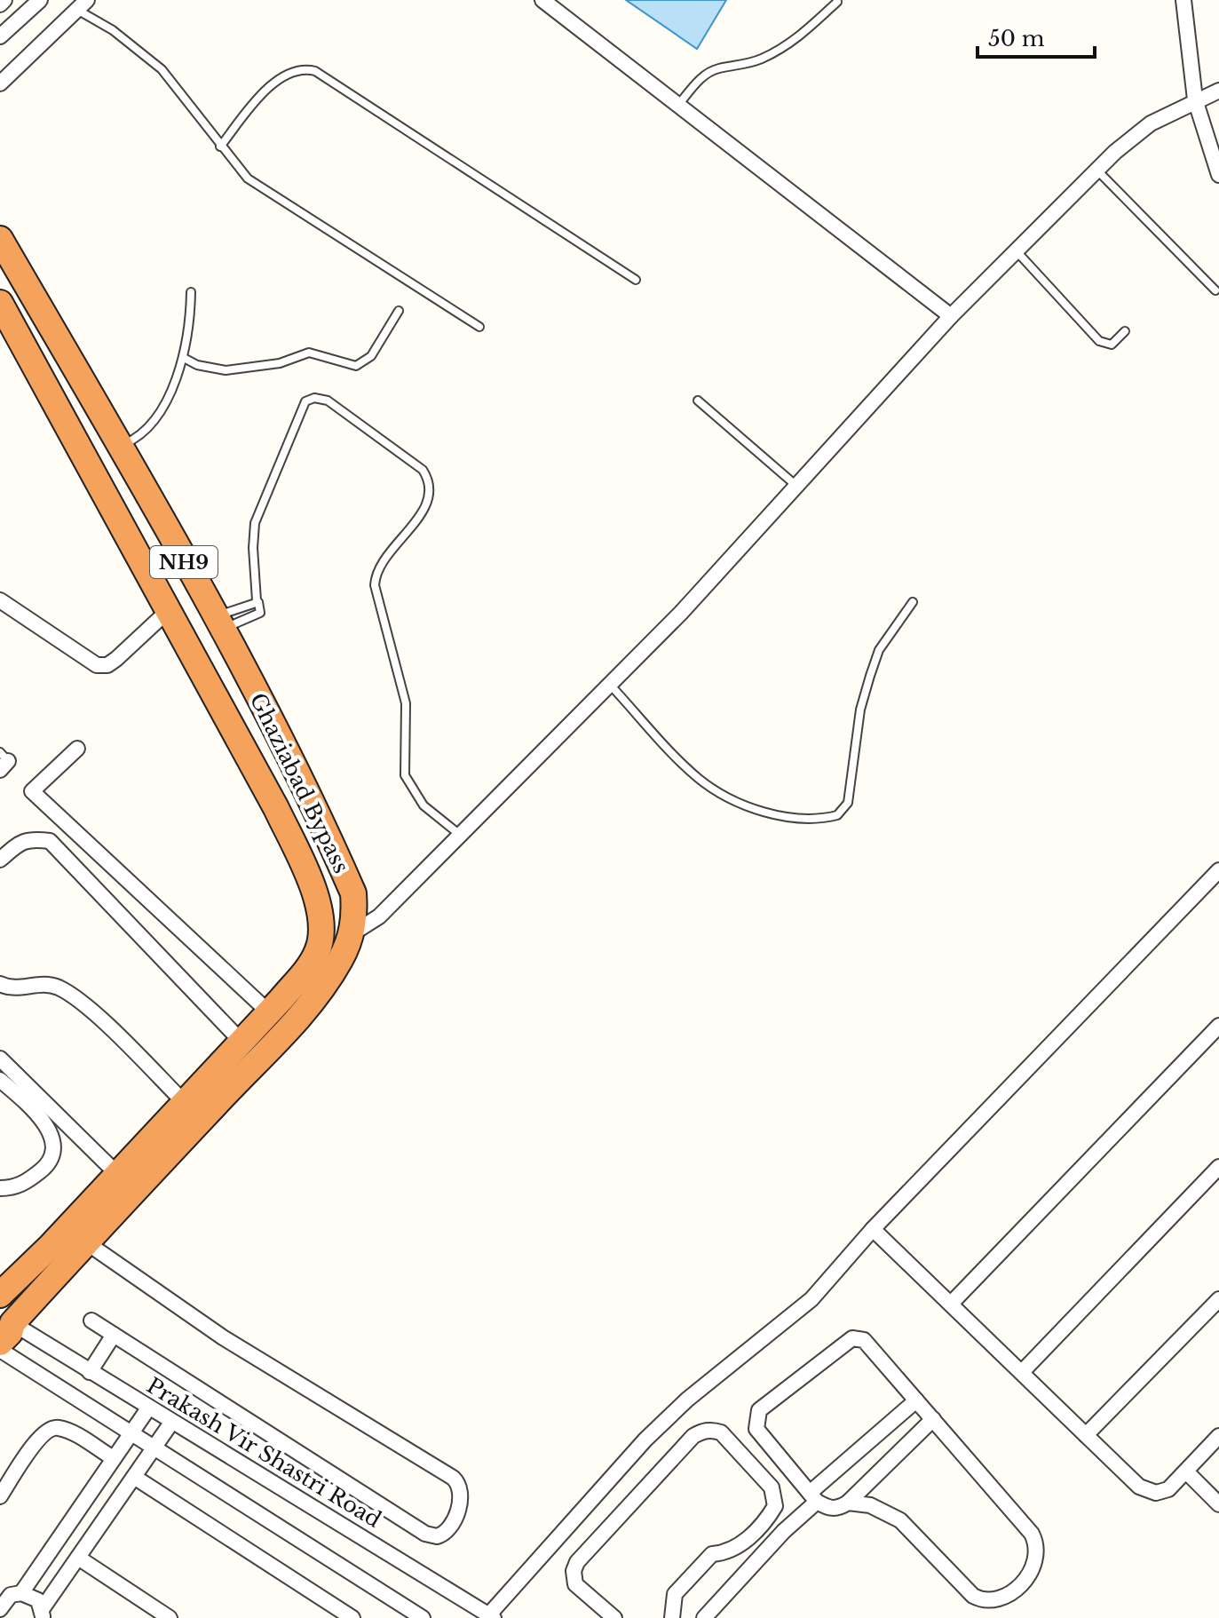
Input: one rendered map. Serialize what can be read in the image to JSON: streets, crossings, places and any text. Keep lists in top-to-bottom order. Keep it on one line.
{"streets":{"highway":["NH9","Ghaziabad Bypass"],"street":["Prakash Vir Shastri Road"]},"crossings":[["Ghaziabad Bypass","Prakash Vir Shastri Road"]],"scale_bar":"50 m"}
